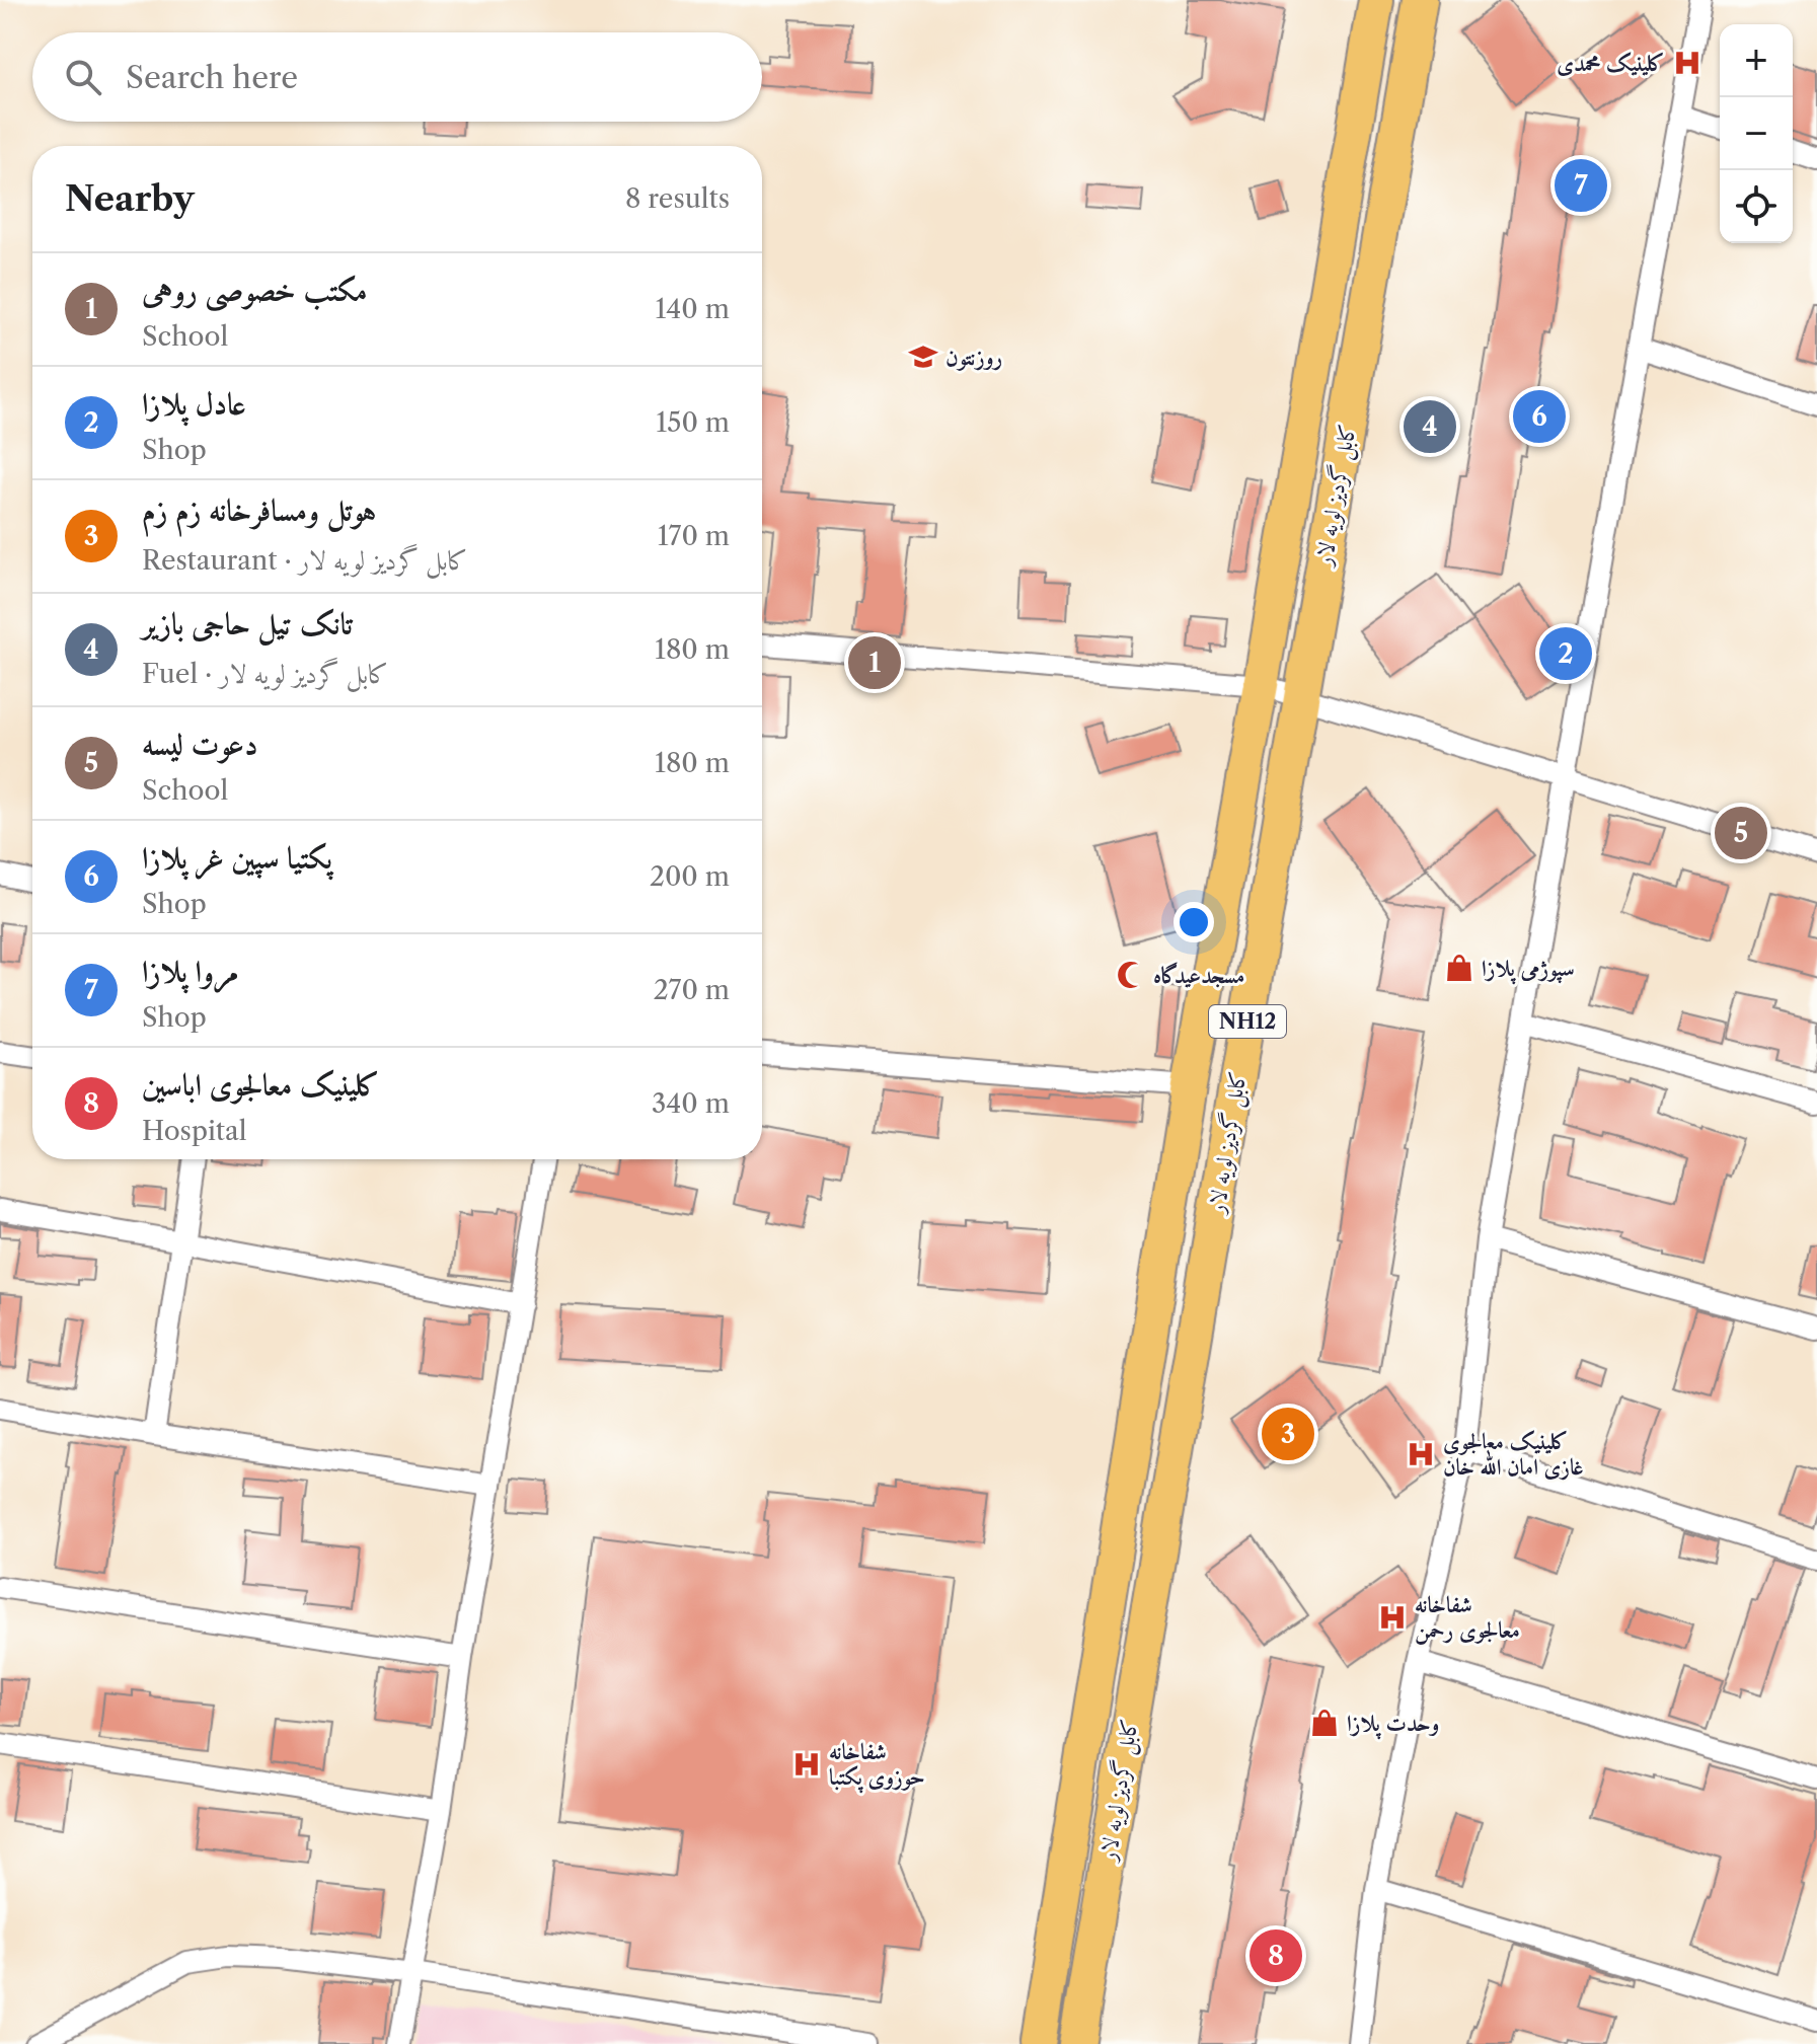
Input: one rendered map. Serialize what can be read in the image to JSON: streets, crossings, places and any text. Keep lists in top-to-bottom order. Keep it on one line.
{"streets":{"highway":["کابل گردیز لویه لار","NH12"]},"places":{"hospital":["کلینیک محمدی","کلینیک معالجوی غازی امان الله خان","شفاخانه معالجوی رحمن","شفاخانه حوزوی پکتبا"],"school or university":["روزنتون"],"shop":["سپوژمی پلازا","وحدت پلازا"],"mosque":["مسجدعیدگاه"]},"page":{"map_buttons":["+","−"],"search":"Search here","heading":["Nearby","8 results"],"pins":["7","6","4","2","1","5","3","8"],"list":[{"mark":"1","name":"مکتب خصوصی روهی","note":"School","value":"140 m"},{"mark":"2","name":"عادل پلازا","note":"Shop","value":"150 m"},{"mark":"3","name":"هوتل ومسافرخانه زم زم","note":"Restaurant · کابل گردیز لویه لار","value":"170 m"},{"mark":"4","name":"تانک تیل حاجی بازیر","note":"Fuel · کابل گردیز لویه لار","value":"180 m"},{"mark":"5","name":"دعوت لیسه","note":"School","value":"180 m"},{"mark":"6","name":"پکتیا سپین غر پلازا","note":"Shop","value":"200 m"},{"mark":"7","name":"مروا پلازا","note":"Shop","value":"270 m"},{"mark":"8","name":"کلینیک معالجوی اباسین","note":"Hospital","value":"340 m"}]}}
